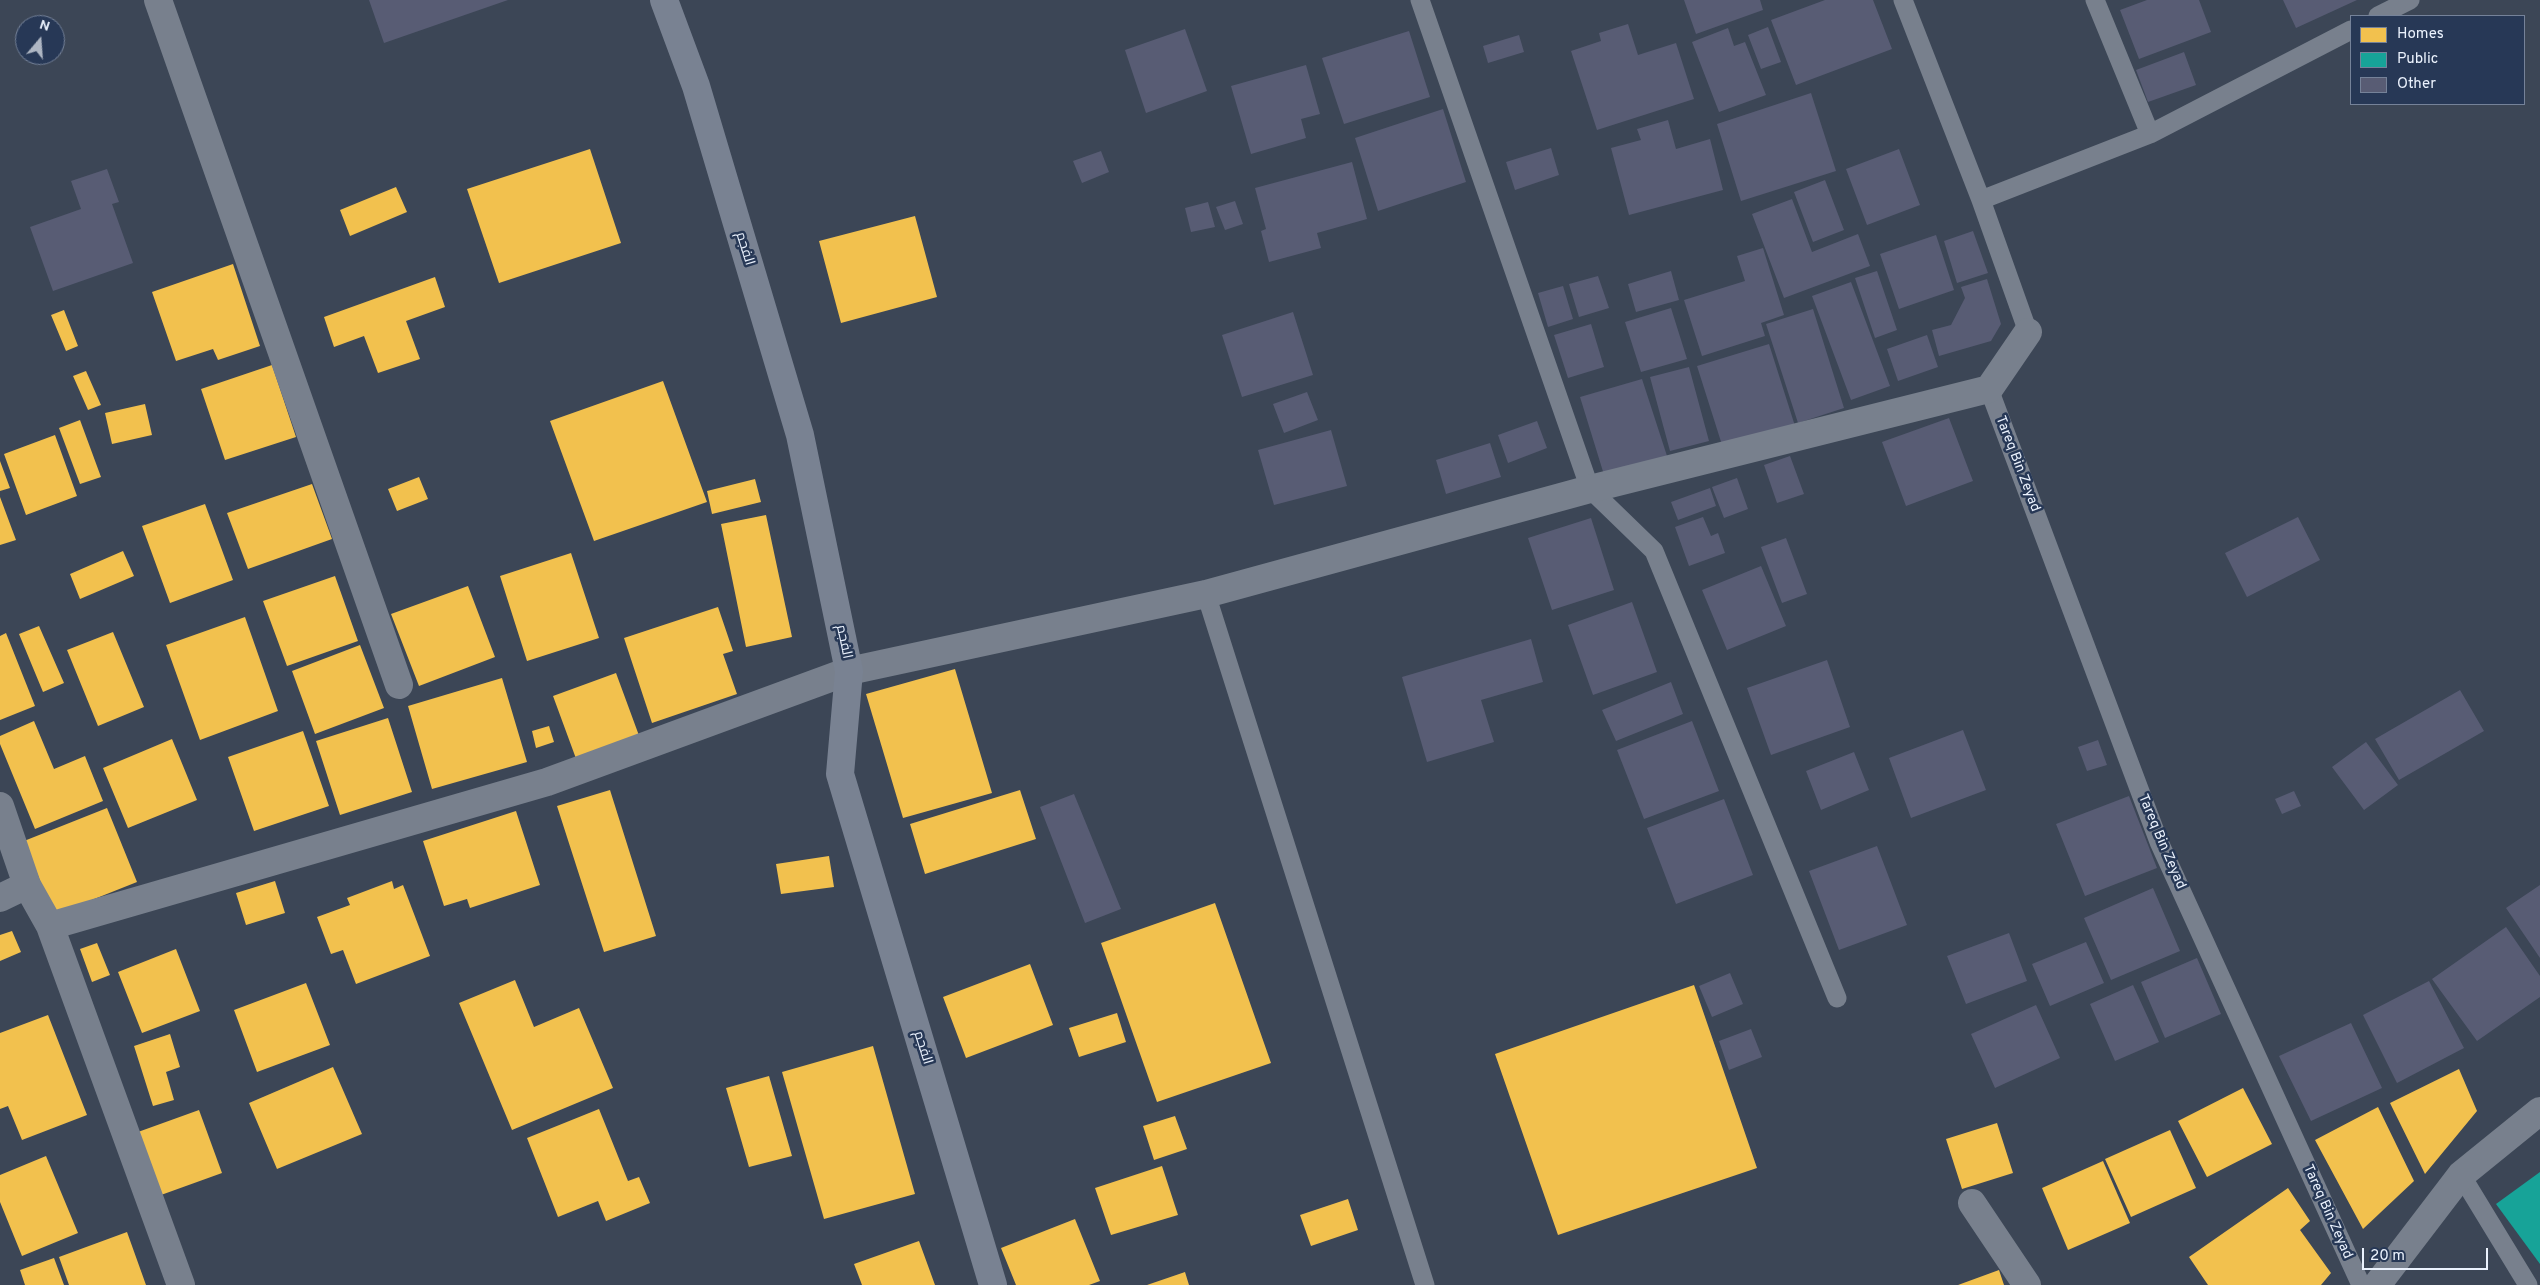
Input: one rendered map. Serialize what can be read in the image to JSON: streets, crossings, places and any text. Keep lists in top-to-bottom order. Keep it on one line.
{"streets":{"main road":["الفجم"],"lane":["Tareq Bin Zeyad"]},"legend":["Homes","Public","Other"],"scale_bar":"20 m","north":"top"}
